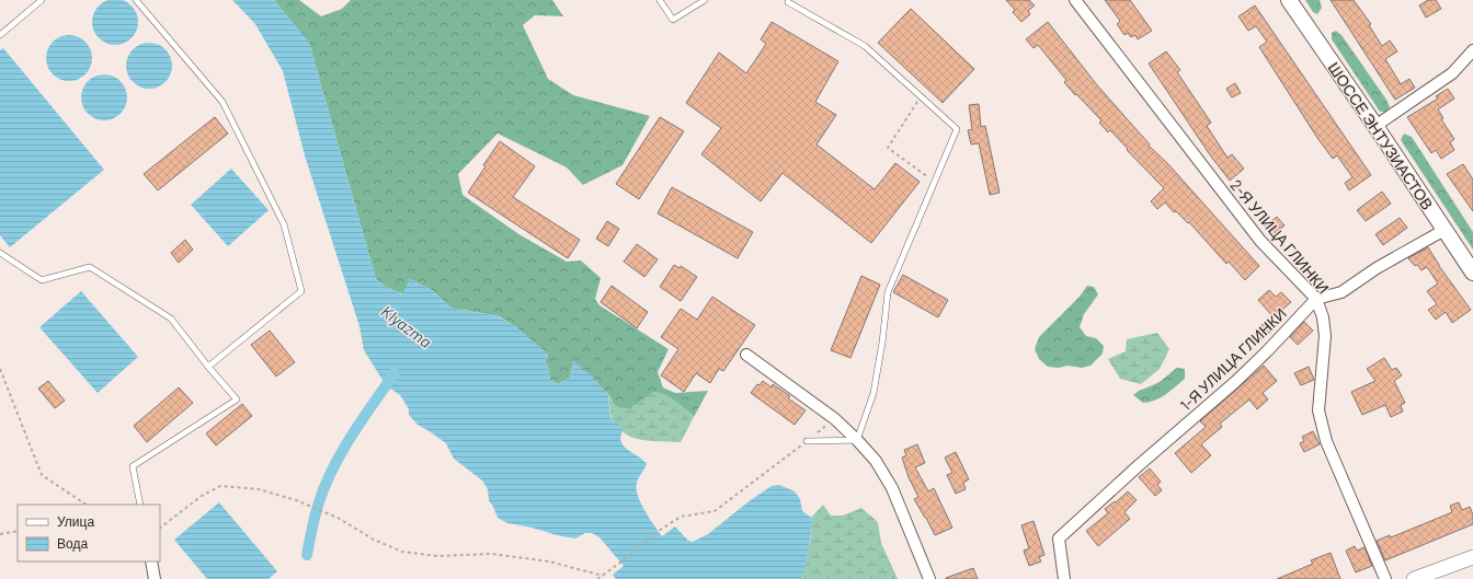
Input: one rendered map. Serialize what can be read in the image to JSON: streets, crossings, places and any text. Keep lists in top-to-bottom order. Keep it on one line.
{"streets":{"main road":["ШОССЕ ЭНТУЗИАСТОВ"],"street":["2-Я УЛИЦА ГЛИНКИ","1-Я УЛИЦА ГЛИНКИ"]},"crossings":[["2-Я УЛИЦА ГЛИНКИ","1-Я УЛИЦА ГЛИНКИ"]],"water":["Klyazma"],"legend":["Улица","Вода"]}
